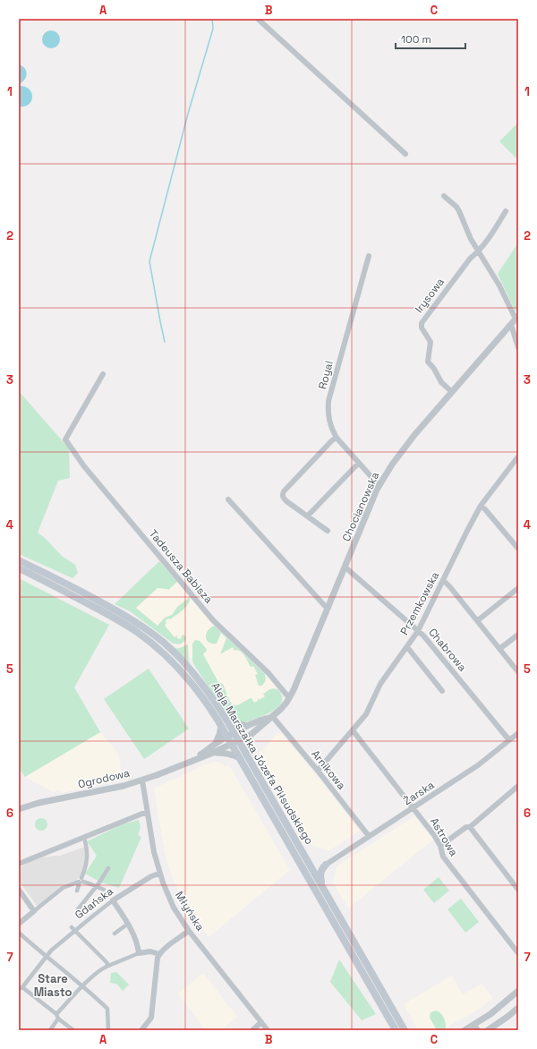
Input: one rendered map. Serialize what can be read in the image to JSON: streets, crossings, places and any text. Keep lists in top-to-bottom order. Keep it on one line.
{"streets":{"main road":["Aleja Marszałka Józefa Piłsudskiego"],"street":["Irysowa","Royal","Chocianowska","Tadeusza Babisza","Przemkowska","Chabrowa","Arnikowa","Ogrodowa","Żarska","Astrowa","Gdańska","Młyńska"]},"crossings":[["Irysowa","Chocianowska"],["Royal","Chocianowska"],["Chocianowska","Tadeusza Babisza"],["Chocianowska","Chabrowa"],["Przemkowska","Chabrowa"],["Przemkowska","Arnikowa"],["Przemkowska","Astrowa"],["Chabrowa","Żarska"],["Aleja Marszałka Józefa Piłsudskiego","Ogrodowa"],["Arnikowa","Żarska"],["Ogrodowa","Młyńska"],["Żarska","Astrowa"],["Gdańska","Młyńska"]],"districts":["Stare Miasto"],"scale_bar":"100 m","grid":{"columns":["A","B","C"],"rows":["1","2","3","4","5","6","7"]}}
